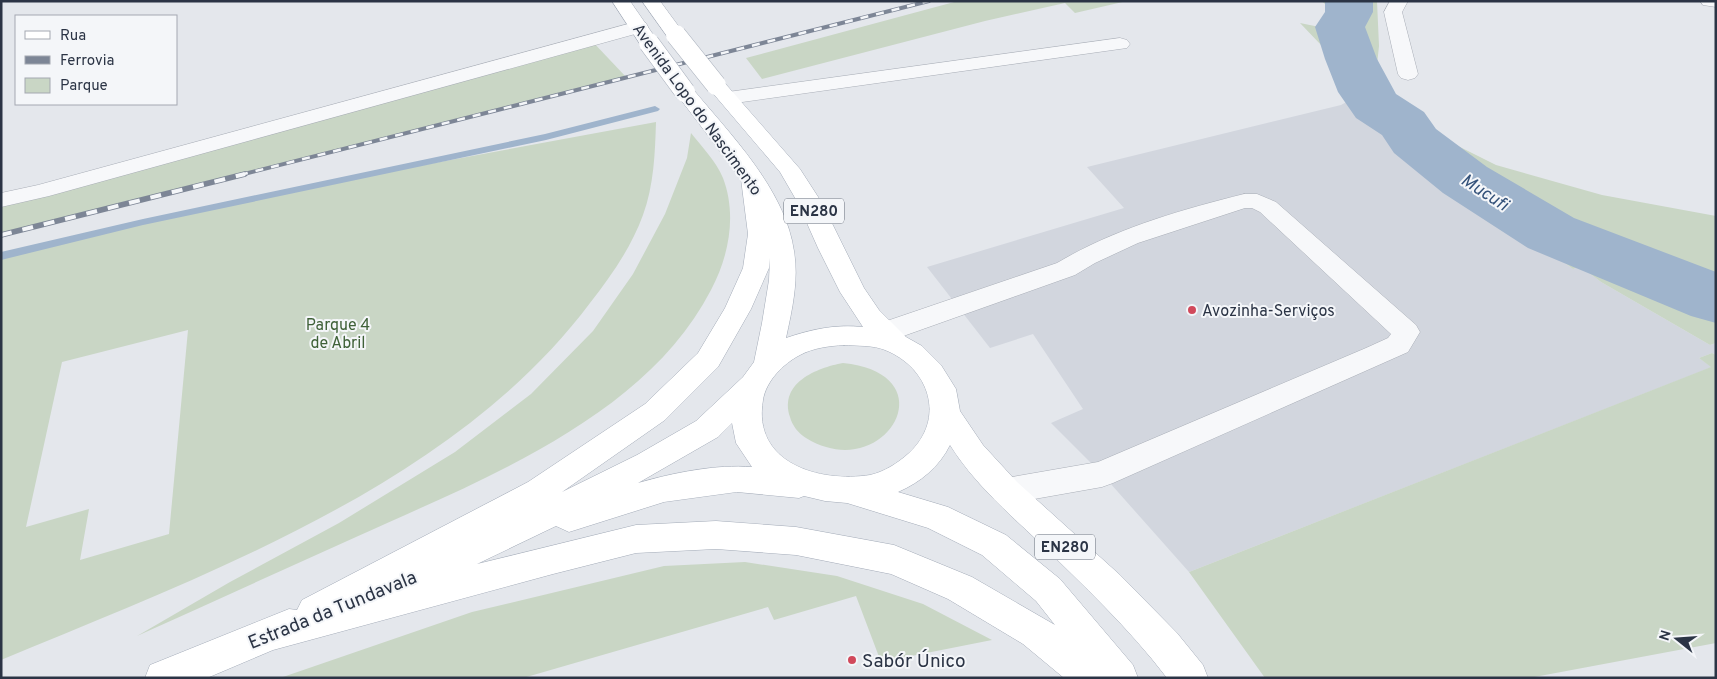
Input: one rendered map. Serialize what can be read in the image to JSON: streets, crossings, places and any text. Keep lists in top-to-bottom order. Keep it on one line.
{"streets":{"main road":["Avenida Lopo do Nascimento","EN280","Estrada da Tundavala"]},"crossings":[["Avenida Lopo do Nascimento","Estrada da Tundavala"],["EN280","Estrada da Tundavala"]],"water":["Mucufi"],"parks":["Parque 4 de Abril"],"places":["Avozinha-Serviços","Sabór Único"],"legend":["Rua","Ferrovia","Parque"],"north":"left"}
